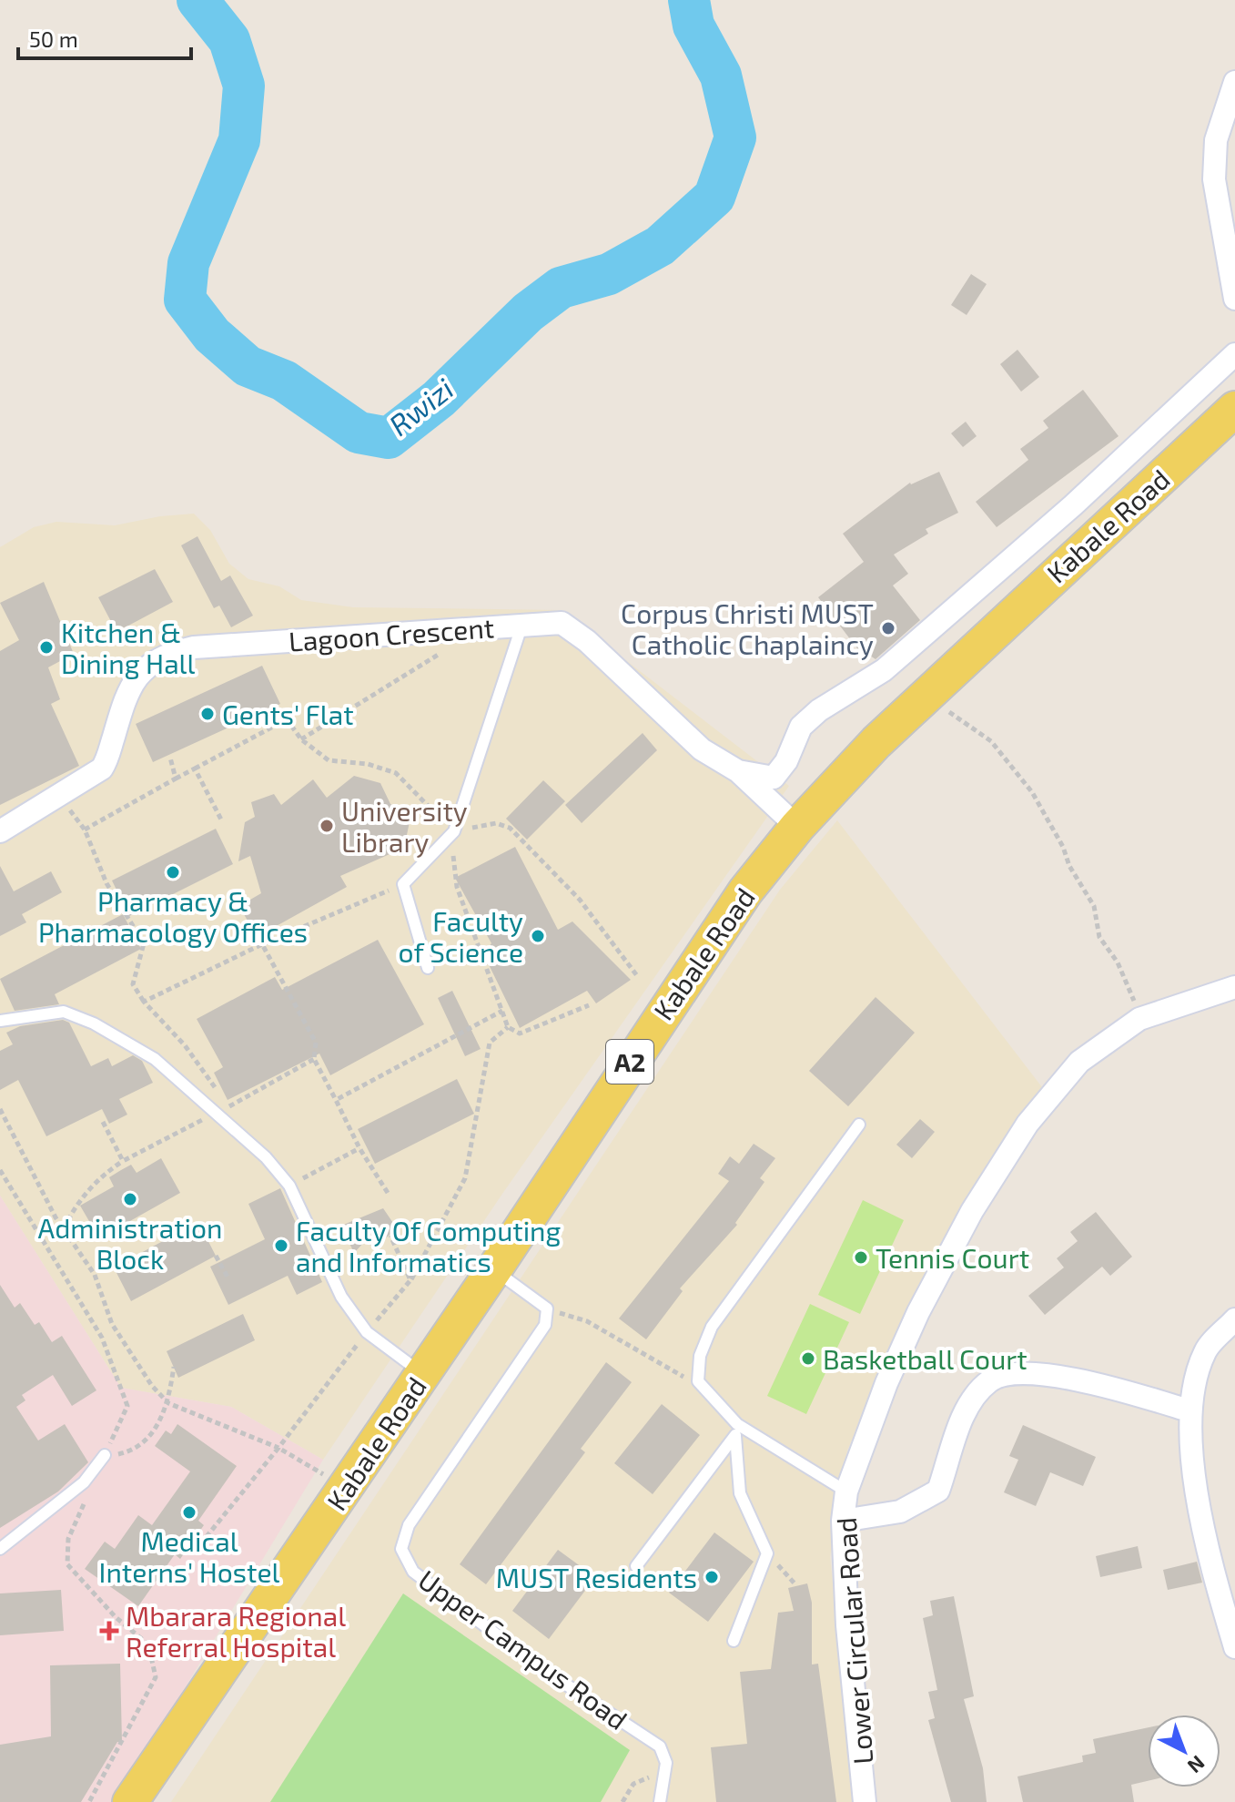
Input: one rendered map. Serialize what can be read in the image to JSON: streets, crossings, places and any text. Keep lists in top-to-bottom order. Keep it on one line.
{"streets":{"main road":["Kabale Road","A2"],"street":["Lagoon Crescent","Lower Circular Road"],"lane":["Upper Campus Road"]},"crossings":[["Kabale Road","Lagoon Crescent"]],"water":["Rwizi"],"places":{"other":["Corpus Christi MUST Catholic Chaplaincy","Kitchen & Dining Hall","Gents' Flat","University Library","Pharmacy & Pharmacology Offices","Faculty of Science","Administration Block","Faculty Of Computing and Informatics","Tennis Court","Basketball Court","Medical Interns' Hostel","MUST Residents"],"health":["Mbarara Regional Referral Hospital"]},"scale_bar":"50 m","north":"bottom right"}
